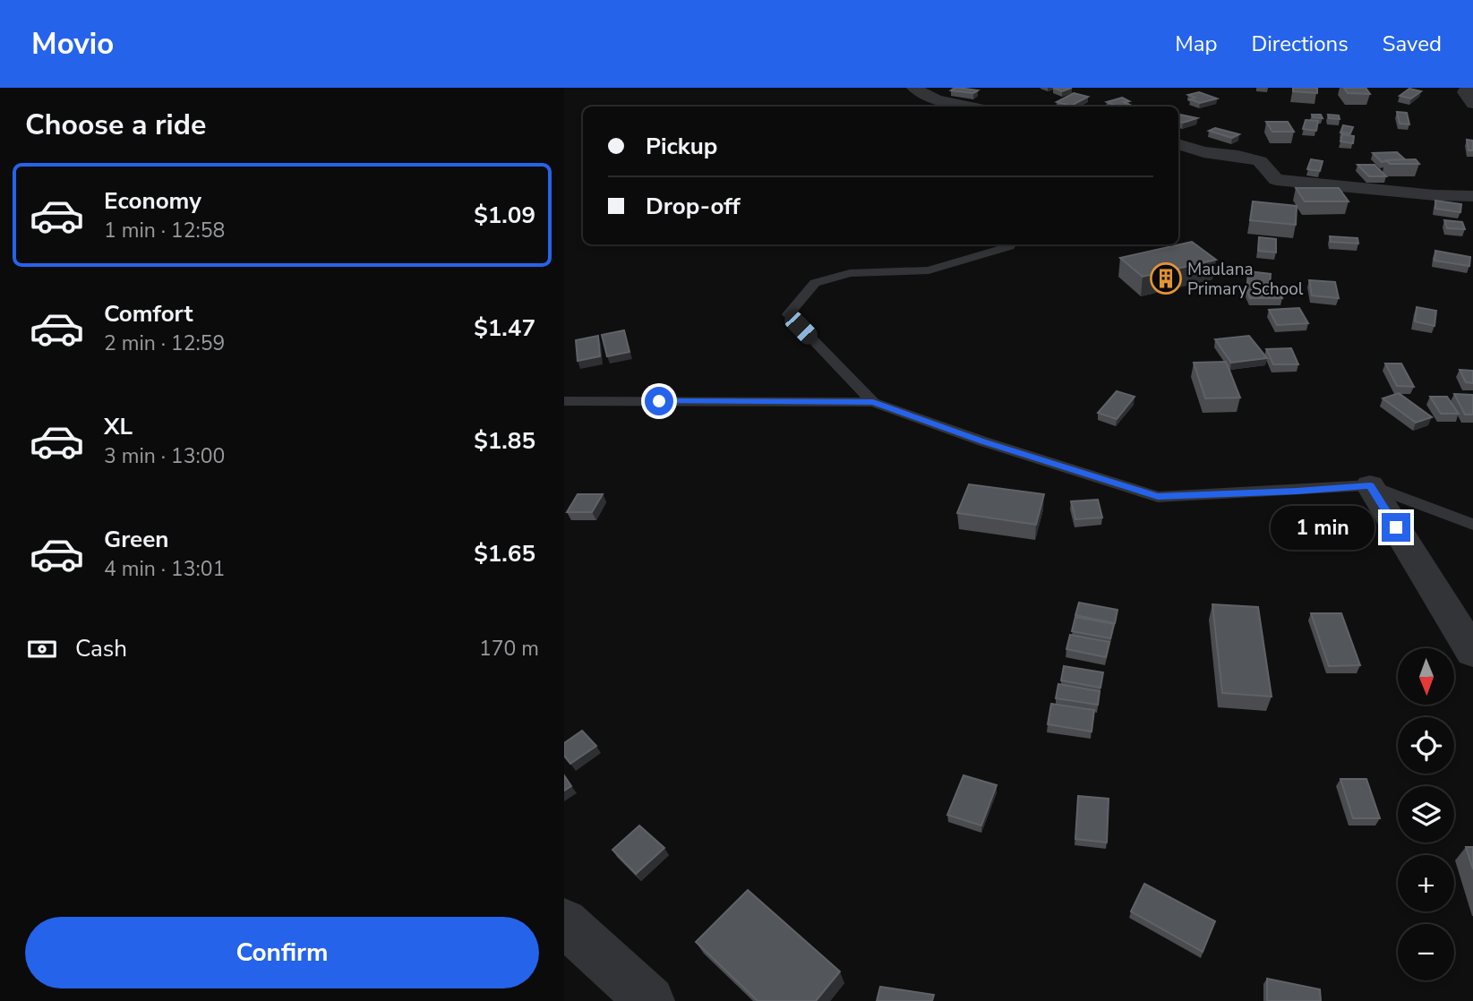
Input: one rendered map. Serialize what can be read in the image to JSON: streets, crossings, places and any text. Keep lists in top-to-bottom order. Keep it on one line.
{"places":{"building":["Maulana Primary School"]},"north":"bottom","page":{"header":"Movio","nav":["Map","Directions","Saved"],"heading":"Choose a ride","banner":["Pickup","Drop-off"],"list":[{"name":"Economy","note":"1 min · 12:58","value":"$1.09"},{"name":"Comfort","note":"2 min · 12:59","value":"$1.47"},{"name":"XL","note":"3 min · 13:00","value":"$1.85"},{"name":"Green","note":"4 min · 13:01","value":"$1.65"}],"bubble":"1 min","pay":["Cash","170 m"],"map_buttons":["+","−"],"buttons":"Confirm"}}
